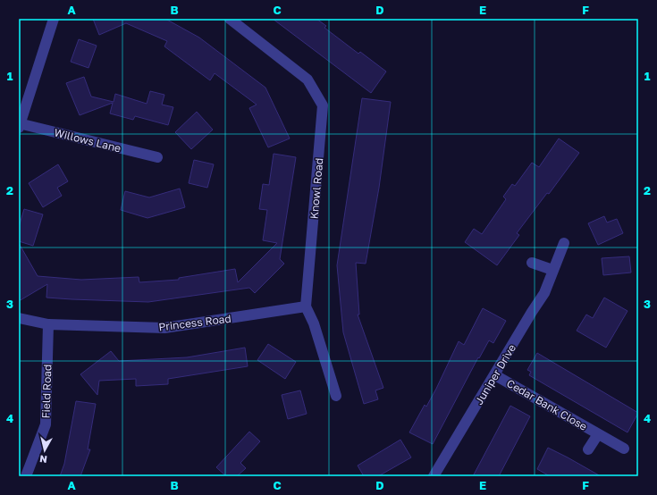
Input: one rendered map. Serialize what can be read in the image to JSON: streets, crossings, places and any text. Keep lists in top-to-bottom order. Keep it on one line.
{"streets":{"street":["Willows Lane","Knowl Road","Princess Road","Juniper Drive","Field Road","Cedar Bank Close"]},"crossings":[["Knowl Road","Princess Road"],["Princess Road","Field Road"],["Juniper Drive","Cedar Bank Close"]],"north":"bottom","grid":{"columns":["A","B","C","D","E","F"],"rows":["1","2","3","4"]}}
